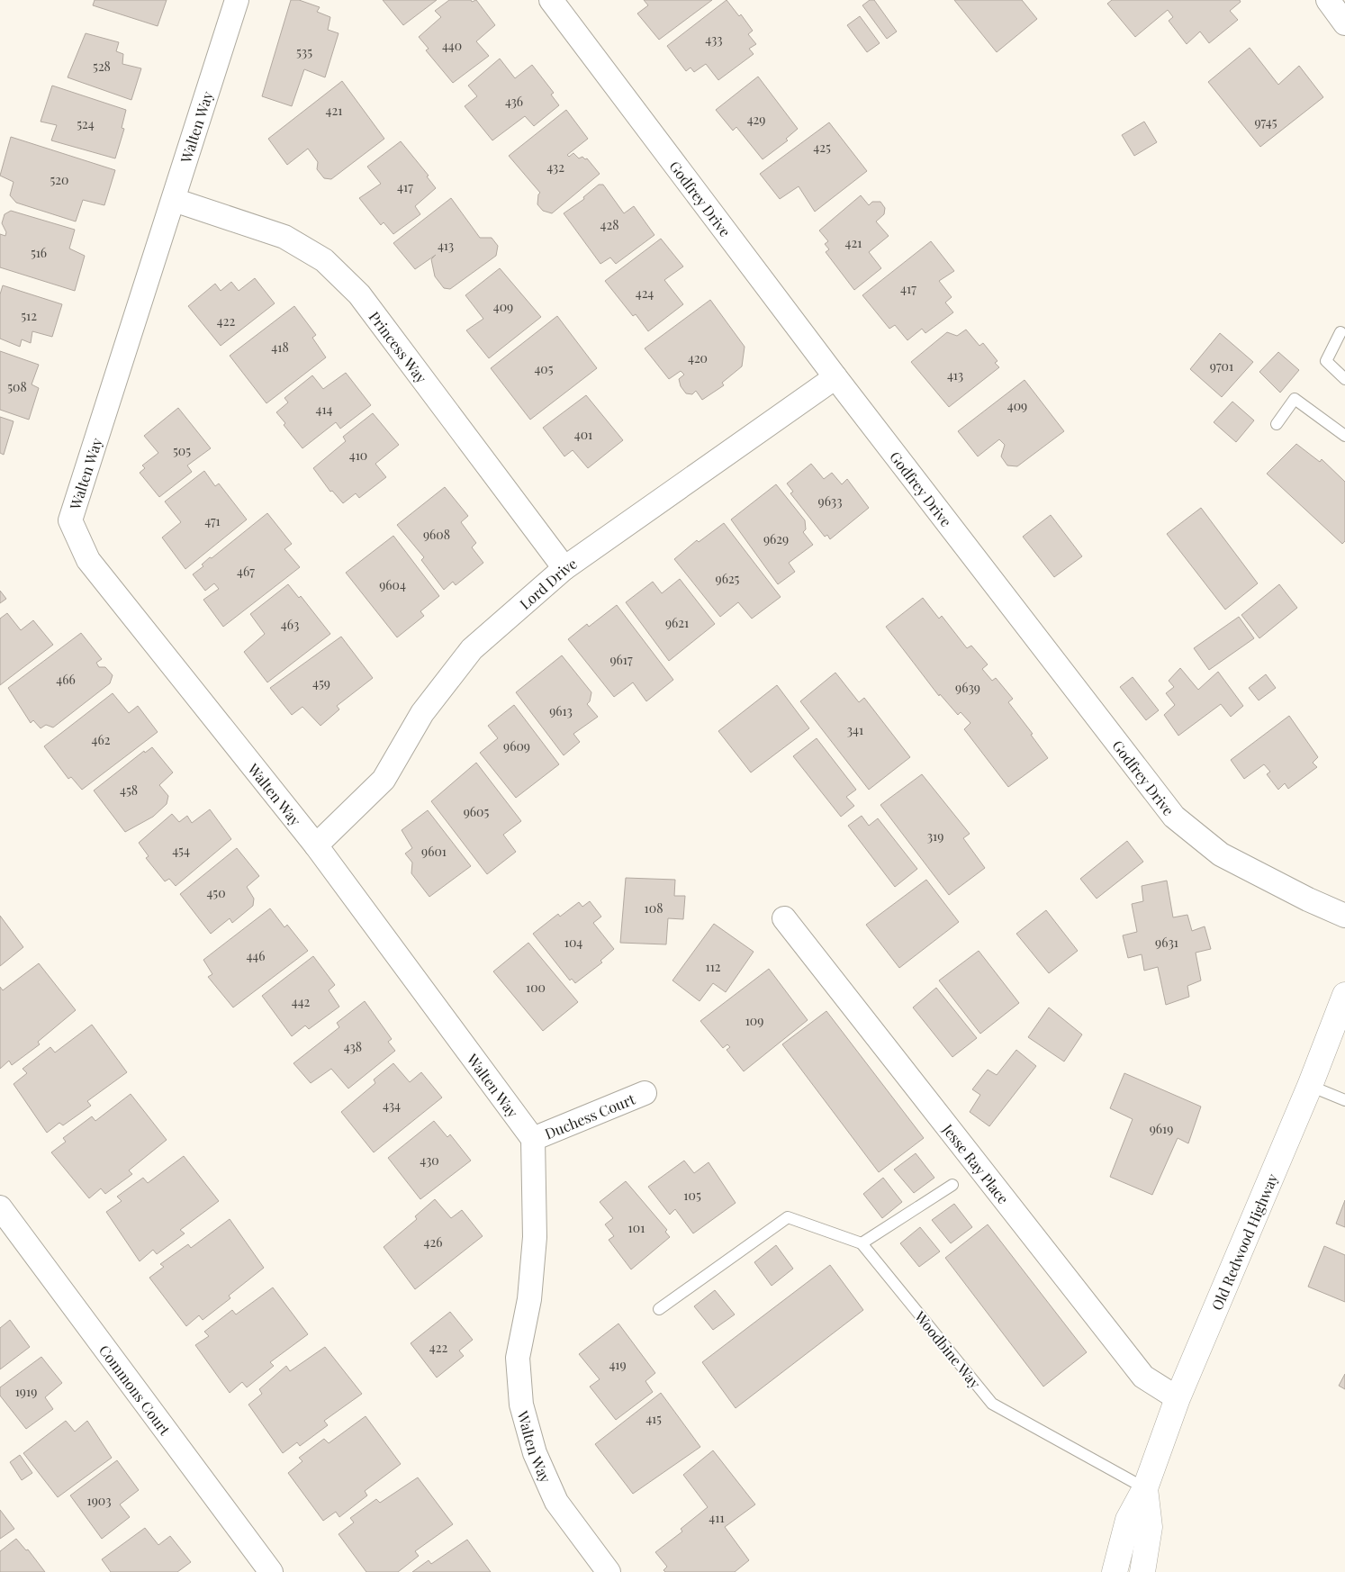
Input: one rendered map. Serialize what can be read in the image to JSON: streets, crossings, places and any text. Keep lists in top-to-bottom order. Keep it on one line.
{"streets":{"main road":["Old Redwood Highway"],"street":["Walten Way","Godfrey Drive","Princess Way","Lord Drive","Duchess Court","Jesse Ray Place","Commons Court"],"lane":["Woodbine Way"]},"crossings":[["Walten Way","Princess Way"],["Walten Way","Lord Drive"],["Walten Way","Duchess Court"],["Godfrey Drive","Lord Drive"],["Princess Way","Lord Drive"],["Jesse Ray Place","Old Redwood Highway"],["Old Redwood Highway","Woodbine Way"]],"house_numbers":["433","440","535","528","436","421","429","9745","524","425","432","520","417","428","421","413","516","417","424","409","512","422","418","420","9701","405","413","508","409","414","401","505","410","9633","471","9608","9629","467","9625","9604","9621","463","9617","466","459","9639","9613","341","462","9609","458","9605","319","454","9601","450","108","104","9631","446","112","100","442","109","438","434","9619","430","105","101","426","422","419","1919","415","1903","411"]}
